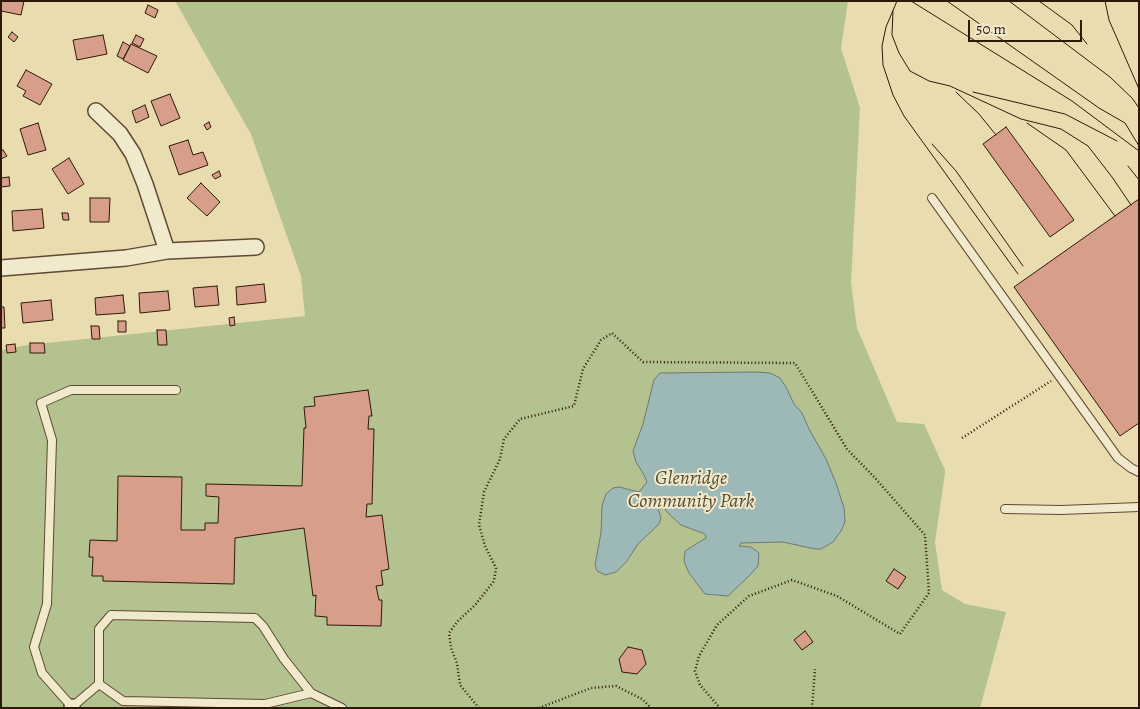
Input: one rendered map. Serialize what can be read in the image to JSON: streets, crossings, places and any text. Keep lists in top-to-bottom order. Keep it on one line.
{"parks":["Glenridge Community Park"],"scale_bar":"50 m"}
